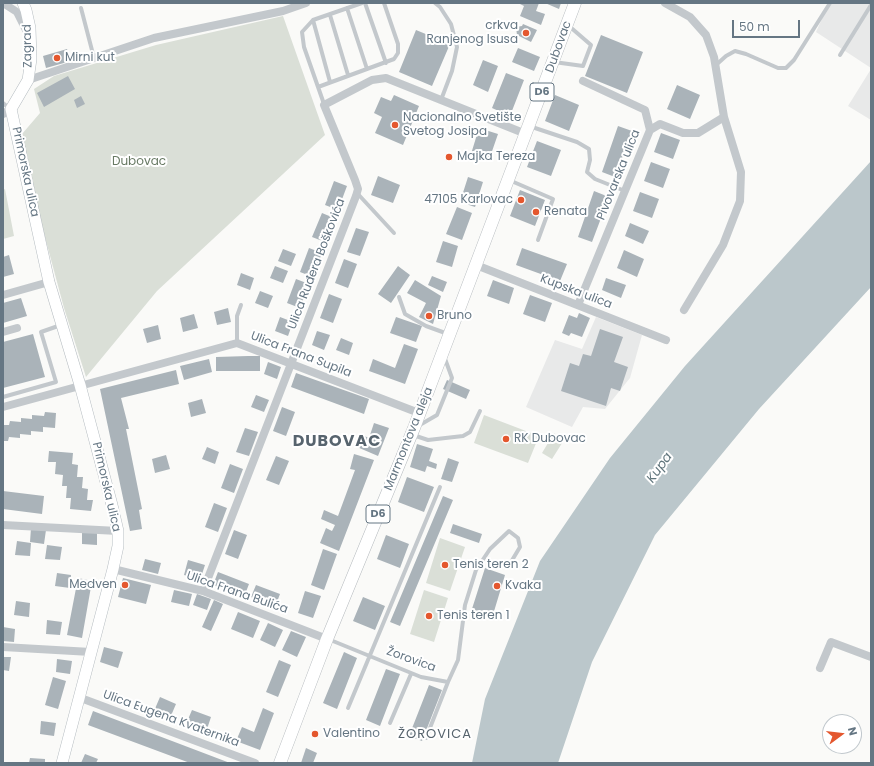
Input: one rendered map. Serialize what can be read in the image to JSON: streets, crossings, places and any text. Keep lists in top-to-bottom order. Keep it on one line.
{"streets":{"main road":["Zagrad","Dubovac","D6","Primorska ulica","Marmontova aleja"],"street":["Pivovarska ulica","Ulica Ruđera Boškovića","Kupska ulica","Ulica Frana Supila","Ulica Frana Bulića","Ulica Eugena Kvaternika"],"lane":["Žorovica"]},"crossings":[["Zagrad","Primorska ulica"],["Dubovac","Marmontova aleja"],["Primorska ulica","Ulica Frana Supila"],["Primorska ulica","Ulica Frana Bulića"],["Primorska ulica","Ulica Eugena Kvaternika"],["Pivovarska ulica","Kupska ulica"],["Ulica Ruđera Boškovića","Ulica Frana Supila"],["Ulica Ruđera Boškovića","Ulica Frana Bulića"],["Kupska ulica","Marmontova aleja"],["Ulica Frana Supila","Marmontova aleja"],["Marmontova aleja","Ulica Frana Bulića"],["Marmontova aleja","Žorovica"],["Ulica Frana Bulića","Žorovica"]],"districts":["DUBOVAC","ŽOROVICA"],"water":["Kupa"],"parks":["Dubovac"],"places":["crkva Ranjenog Isusa","Mirni kut","Nacionalno Svetište Svetog Josipa","Majka Tereza","47105 Karlovac","Renata","Bruno","RK Dubovac","Tenis teren 2","Medven","Kvaka","Tenis teren 1","Valentino"],"scale_bar":"50 m","north":"right"}
